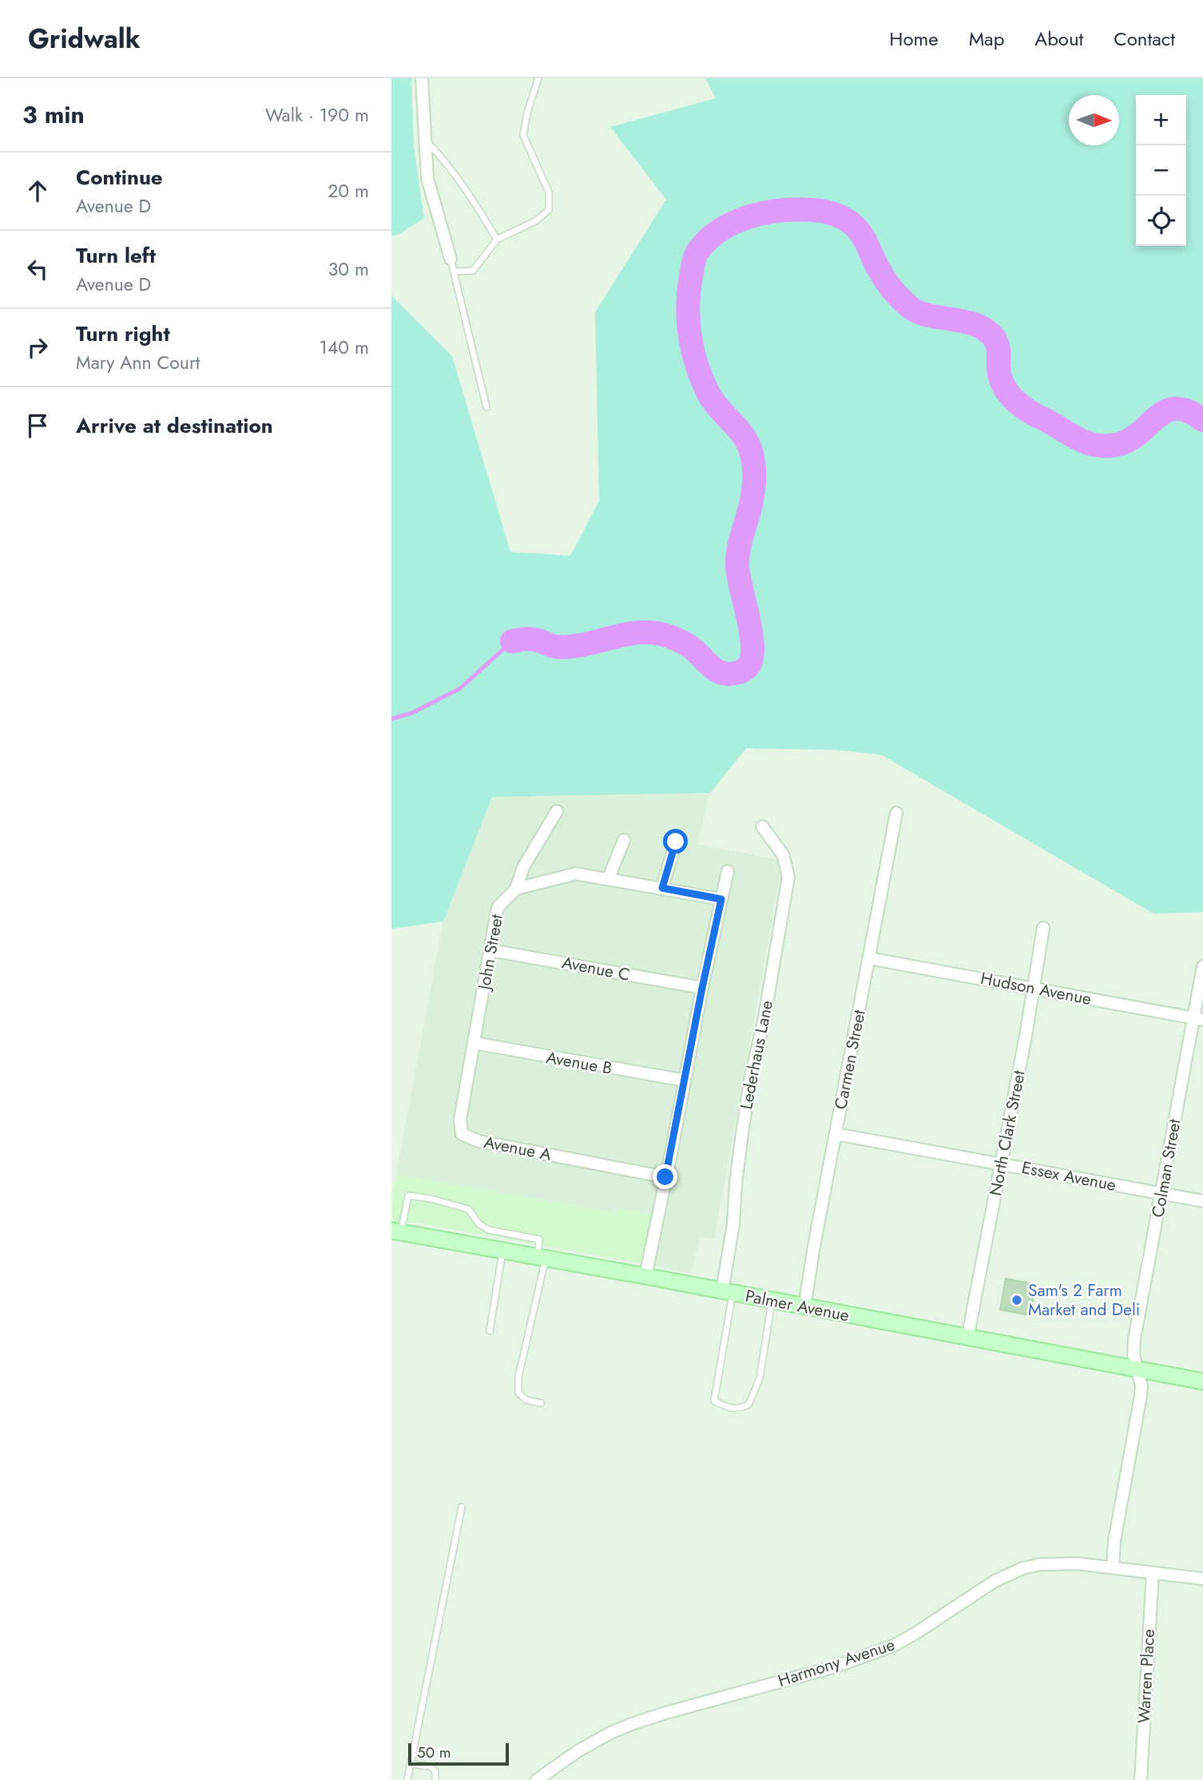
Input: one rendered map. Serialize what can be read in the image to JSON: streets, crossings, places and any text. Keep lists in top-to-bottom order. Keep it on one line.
{"streets":{"street":["John Street","Avenue C","Hudson Avenue","Lederhaus Lane","Carmen Street","Avenue B","North Clark Street","Avenue A","Colman Street","Essex Avenue","Palmer Avenue","Harmony Avenue","Warren Place"]},"crossings":[["John Street","Avenue C"],["John Street","Avenue B"],["John Street","Avenue A"],["Hudson Avenue","Carmen Street"],["Hudson Avenue","North Clark Street"],["Hudson Avenue","Colman Street"],["Lederhaus Lane","Palmer Avenue"],["Carmen Street","Essex Avenue"],["Carmen Street","Palmer Avenue"],["Avenue B","Avenue A"],["North Clark Street","Essex Avenue"],["North Clark Street","Palmer Avenue"],["Colman Street","Essex Avenue"],["Colman Street","Palmer Avenue"],["Harmony Avenue","Warren Place"]],"places":["Sam's 2 Farm Market and Deli"],"scale_bar":"50 m","north":"right","page":{"header":"Gridwalk","nav":["Home","Map","About","Contact"],"heading":["3 min","Walk · 190 m"],"map_buttons":["+","−"],"list":[["Continue","Avenue D","20 m"],["Turn left","Avenue D","30 m"],["Turn right","Mary Ann Court","140 m"],"Arrive at destination"],"scale":"50 m"}}
